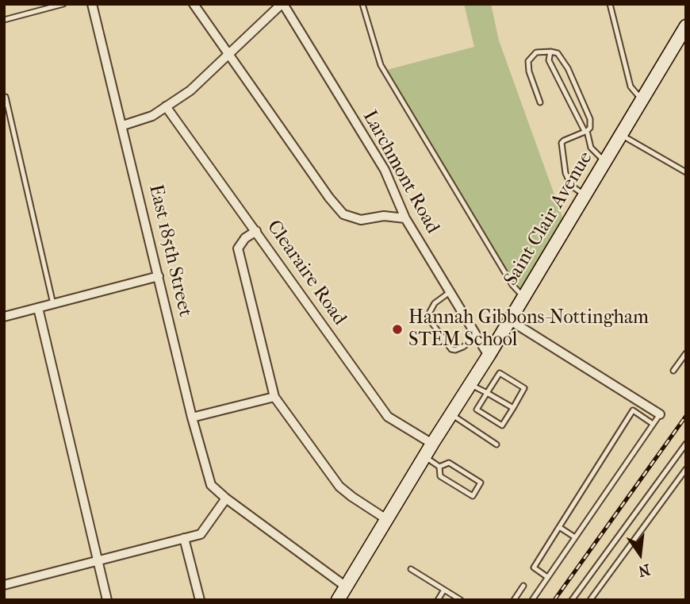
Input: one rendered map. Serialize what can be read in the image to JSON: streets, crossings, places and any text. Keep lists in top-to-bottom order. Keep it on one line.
{"streets":{"street":["Larchmont Road","Saint Clair Avenue","East 185th Street","Clearaire Road"]},"crossings":[["Larchmont Road","Saint Clair Avenue"],["Saint Clair Avenue","East 185th Street"],["Saint Clair Avenue","Clearaire Road"]],"places":["Hannah Gibbons-Nottingham STEM School"],"north":"bottom"}
